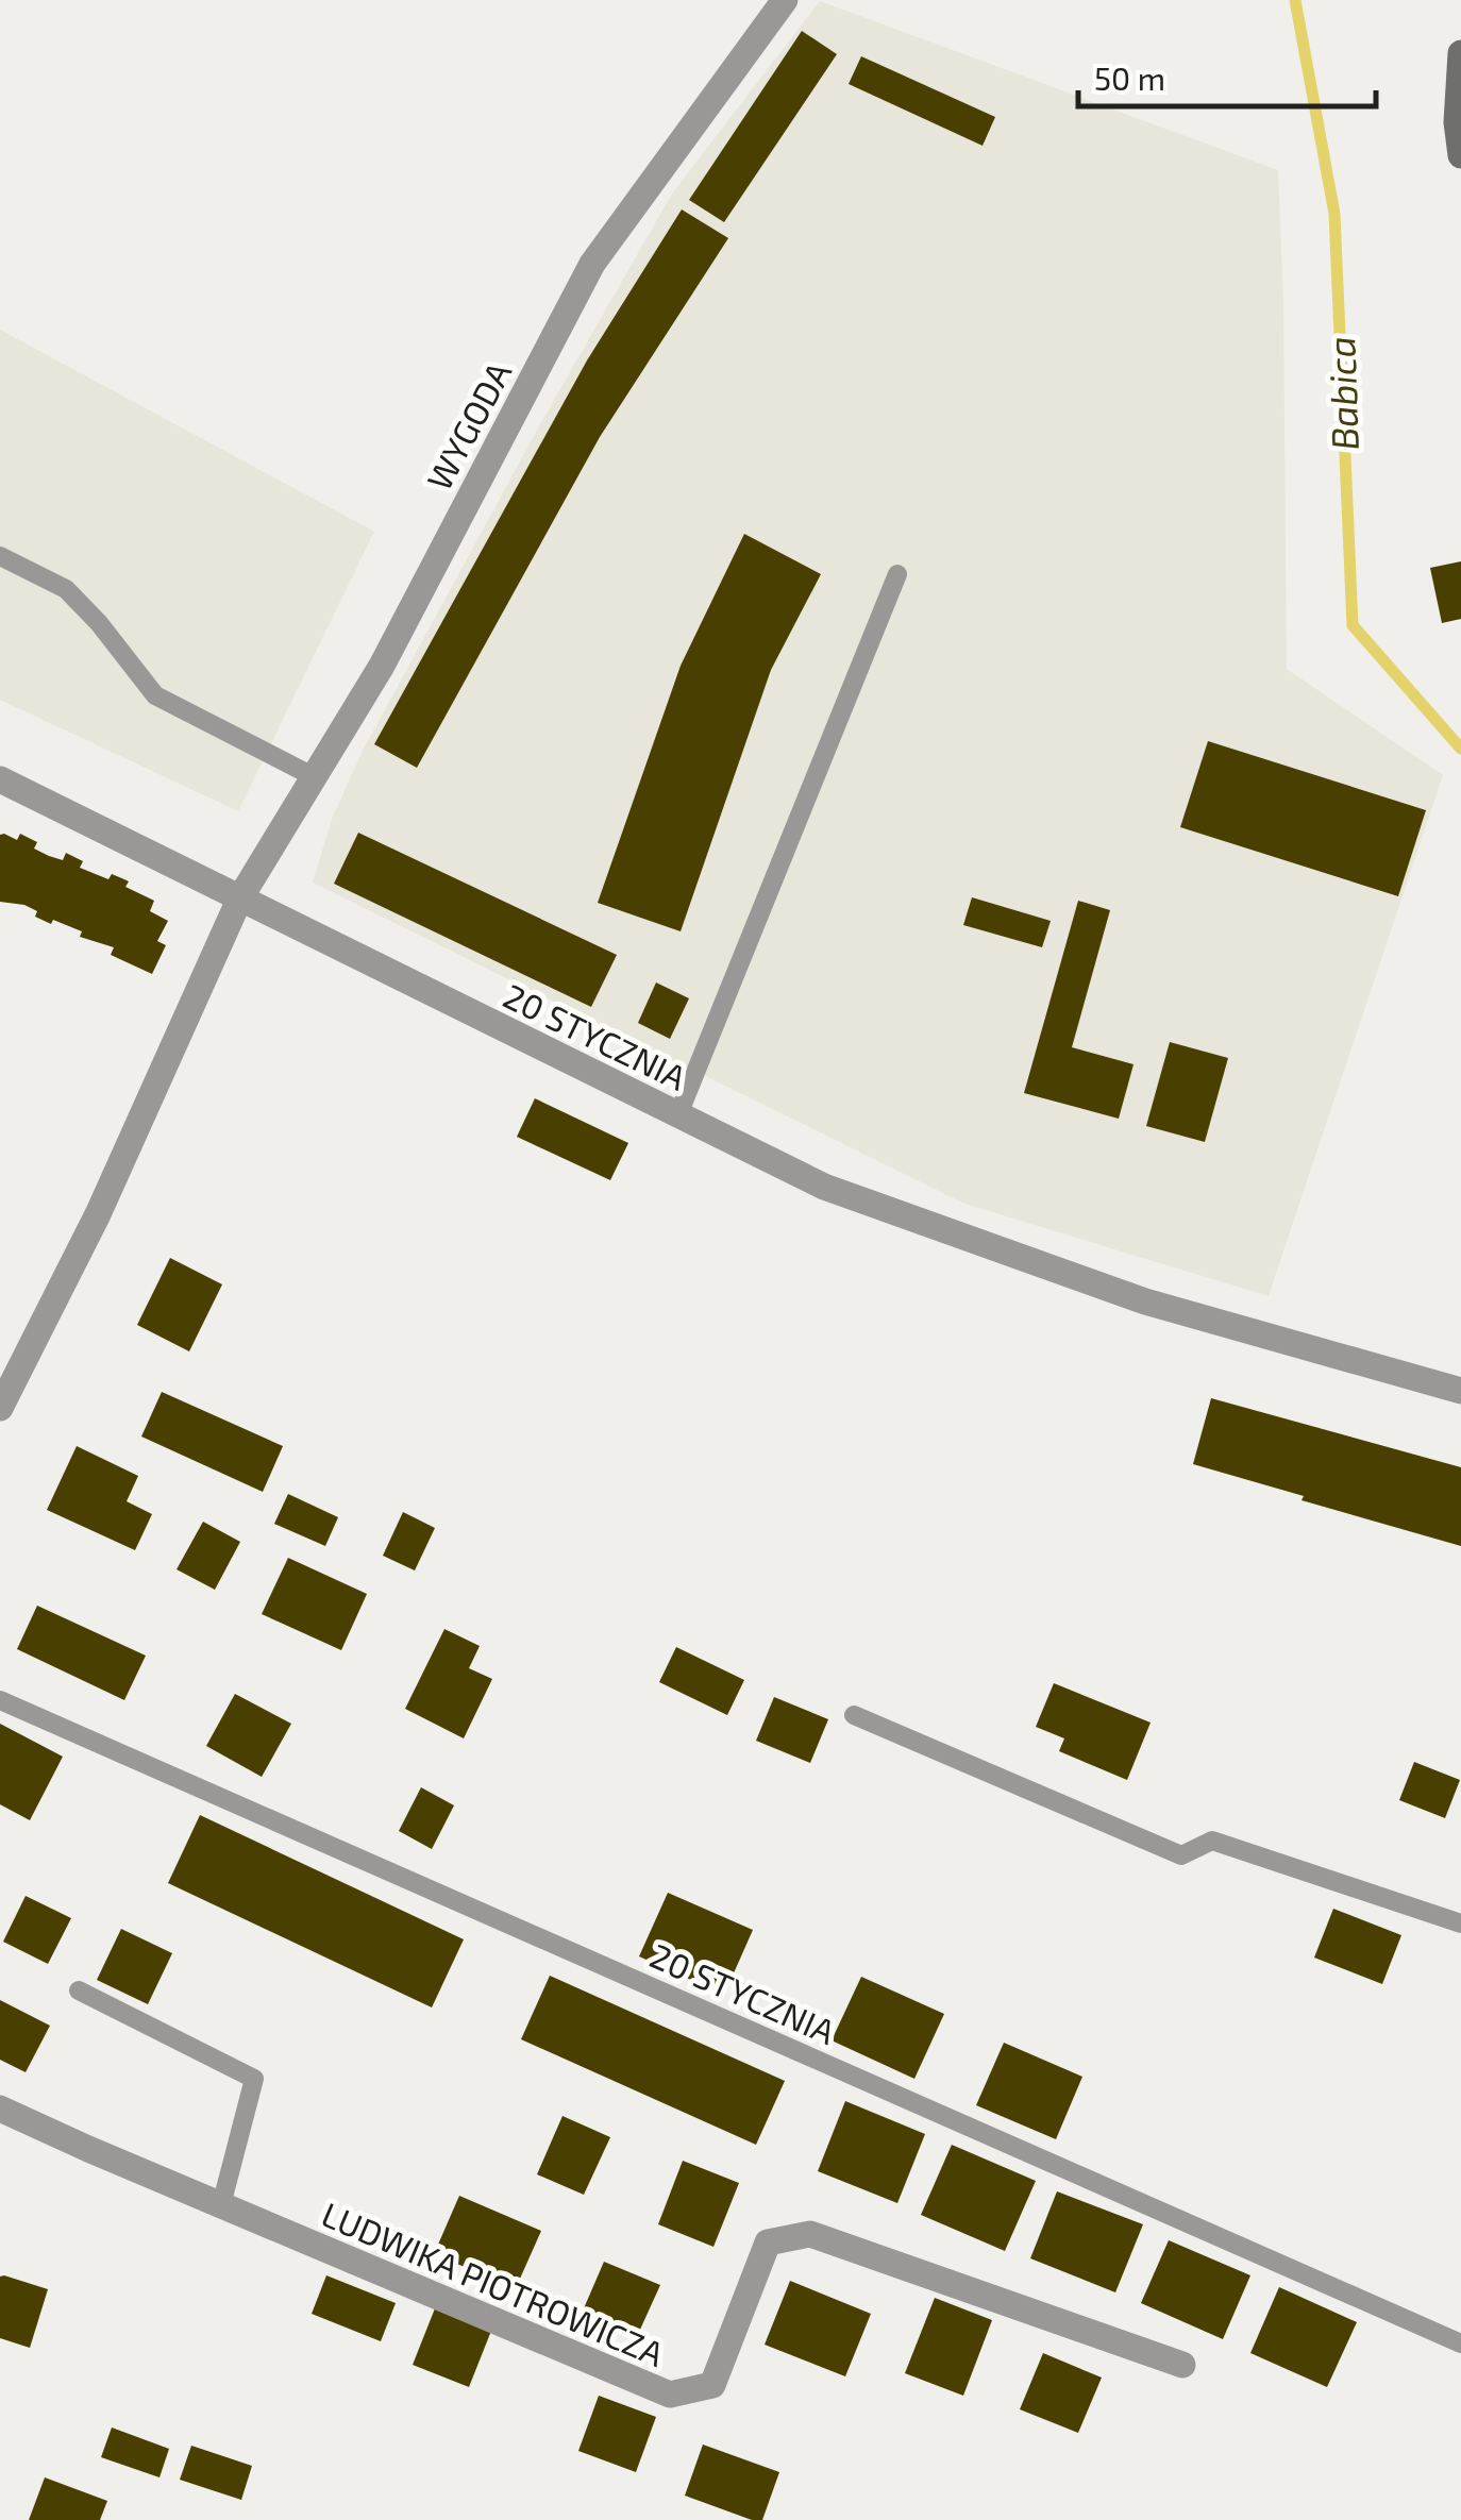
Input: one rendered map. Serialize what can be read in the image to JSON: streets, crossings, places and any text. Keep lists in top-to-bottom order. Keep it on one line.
{"streets":{"street":["WYGODA","20 STYCZNIA","LUDWIKA PIOTROWICZA"]},"crossings":[["WYGODA","20 STYCZNIA"]],"water":["Babica"],"scale_bar":"50 m"}
